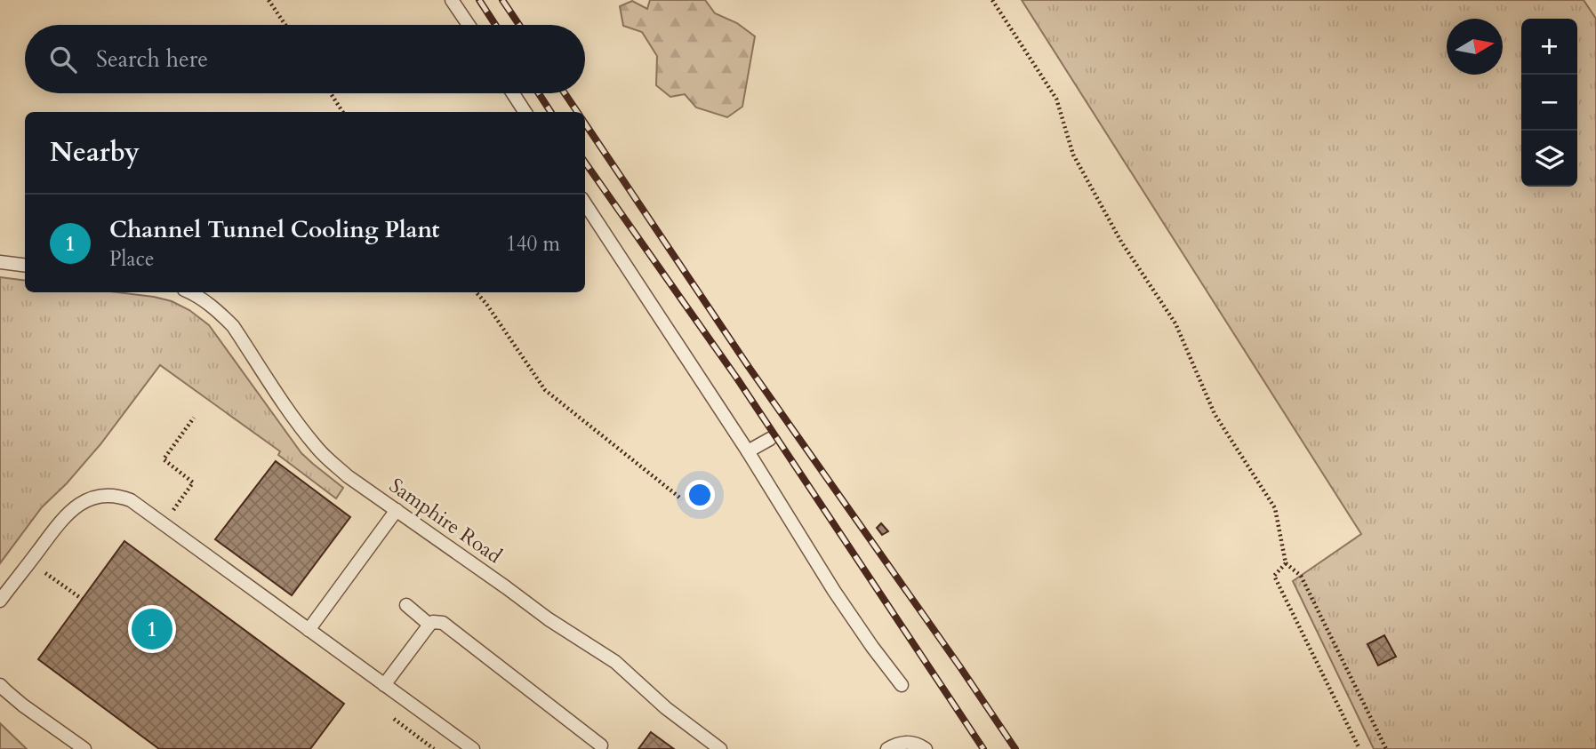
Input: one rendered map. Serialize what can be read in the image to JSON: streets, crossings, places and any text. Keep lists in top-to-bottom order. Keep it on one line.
{"streets":{"lane":["Samphire Road"]},"north":"right","page":{"map_buttons":["+","−"],"search":"Search here","heading":"Nearby","list":[{"mark":"1","name":"Channel Tunnel Cooling Plant","note":"Place","value":"140 m"}],"pins":"1"}}
